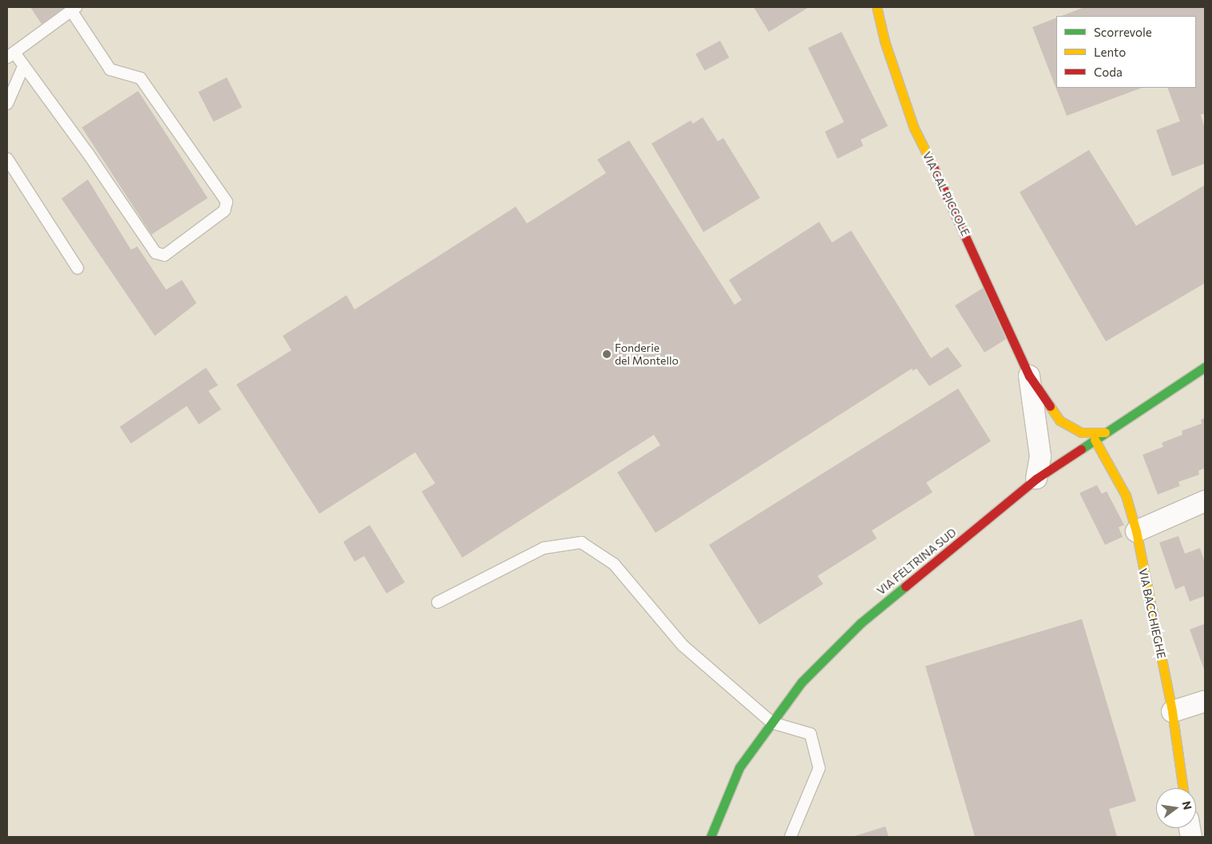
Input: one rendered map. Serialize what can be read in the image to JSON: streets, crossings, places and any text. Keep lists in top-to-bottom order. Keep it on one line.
{"streets":{"street":["VIA CAL PICCOLE","VIA FELTRINA SUD","VIA BACCHIEGHE"]},"crossings":[["VIA CAL PICCOLE","VIA FELTRINA SUD"],["VIA FELTRINA SUD","VIA BACCHIEGHE"]],"places":["Fonderie del Montello"],"legend":["Scorrevole","Lento","Coda"],"north":"right"}
